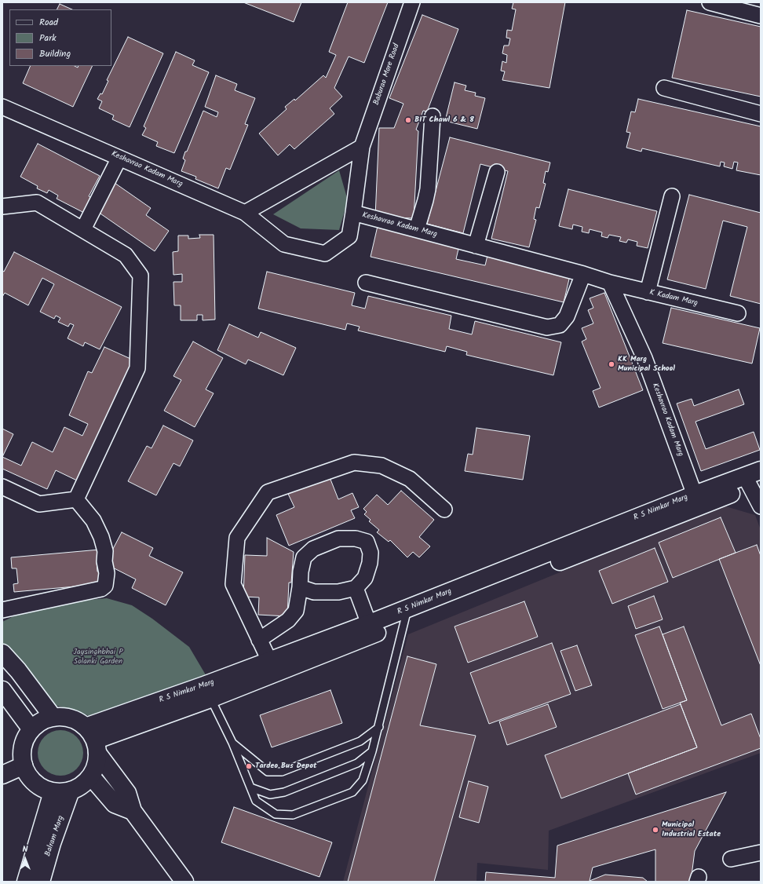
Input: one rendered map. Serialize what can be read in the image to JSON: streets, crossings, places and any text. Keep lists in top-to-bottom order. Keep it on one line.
{"streets":{"main road":["R S Nimkar Marg","Balram Marg"],"street":["Baburao More Road","Keshavrao Kadam Marg","K Kadam Marg"]},"crossings":[["Baburao More Road","Keshavrao Kadam Marg"],["Keshavrao Kadam Marg","K Kadam Marg"],["Keshavrao Kadam Marg","R S Nimkar Marg"],["R S Nimkar Marg","Balram Marg"]],"parks":["Jaysinghbhai P Solanki Garden"],"places":["BIT Chawl 6 & 8","KK Marg Municipal School","Tardeo Bus Depot","Municipal Industrial Estate"],"legend":["Road","Park","Building"],"north":"top"}
